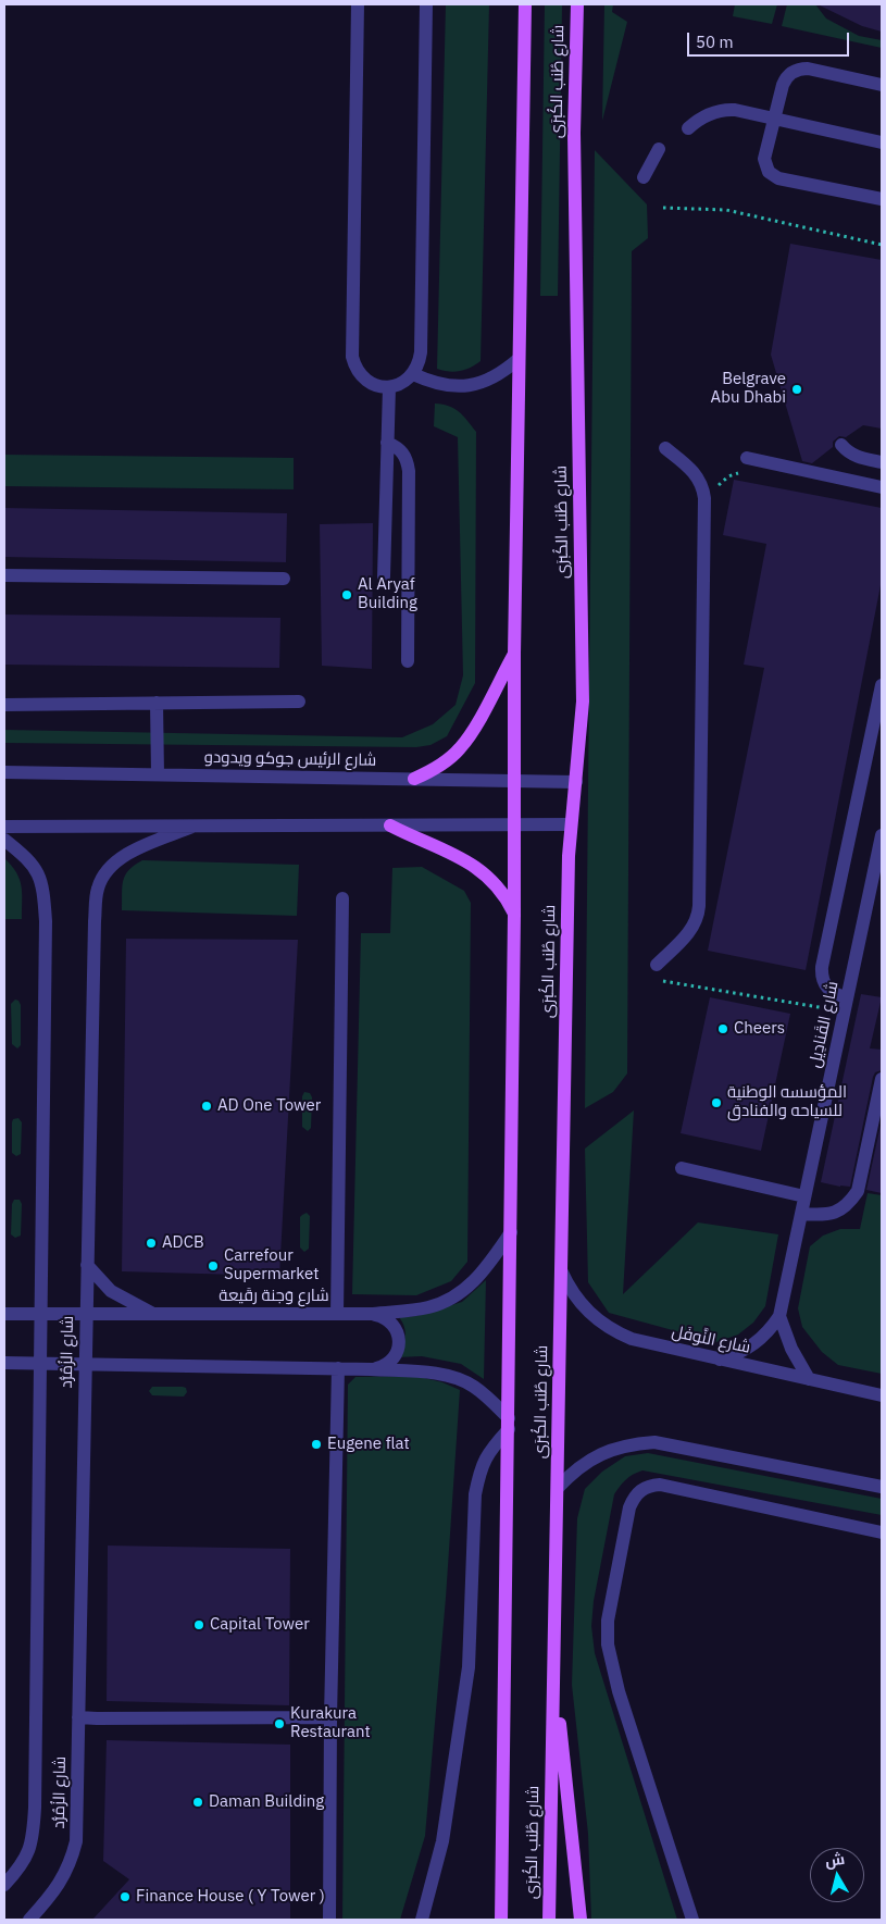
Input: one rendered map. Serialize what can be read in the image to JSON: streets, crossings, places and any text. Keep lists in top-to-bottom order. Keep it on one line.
{"streets":{"main road":["شارع طُنب الكُبرَى"],"street":["شارع الرئيس جوكو ويدودو","شارع القَنادِيل","شارع وَجنة رقَيعة","شارع النَّوفَل","شارع الزُمُرُّد"]},"crossings":[["شارع طُنب الكُبرَى","شارع الرئيس جوكو ويدودو"],["شارع طُنب الكُبرَى","شارع وَجنة رقَيعة"],["شارع طُنب الكُبرَى","شارع النَّوفَل"],["شارع القَنادِيل","شارع النَّوفَل"],["شارع وَجنة رقَيعة","شارع الزُمُرُّد"]],"places":["Belgrave Abu Dhabi","Al Aryaf Building","Cheers","المؤسسه الوطنية للسياحه والفنادق","AD One Tower","ADCB","Carrefour Supermarket","Eugene flat","Capital Tower","Kurakura Restaurant","Daman Building","Finance House ( Y Tower )"],"scale_bar":"50 m","north":"top"}
